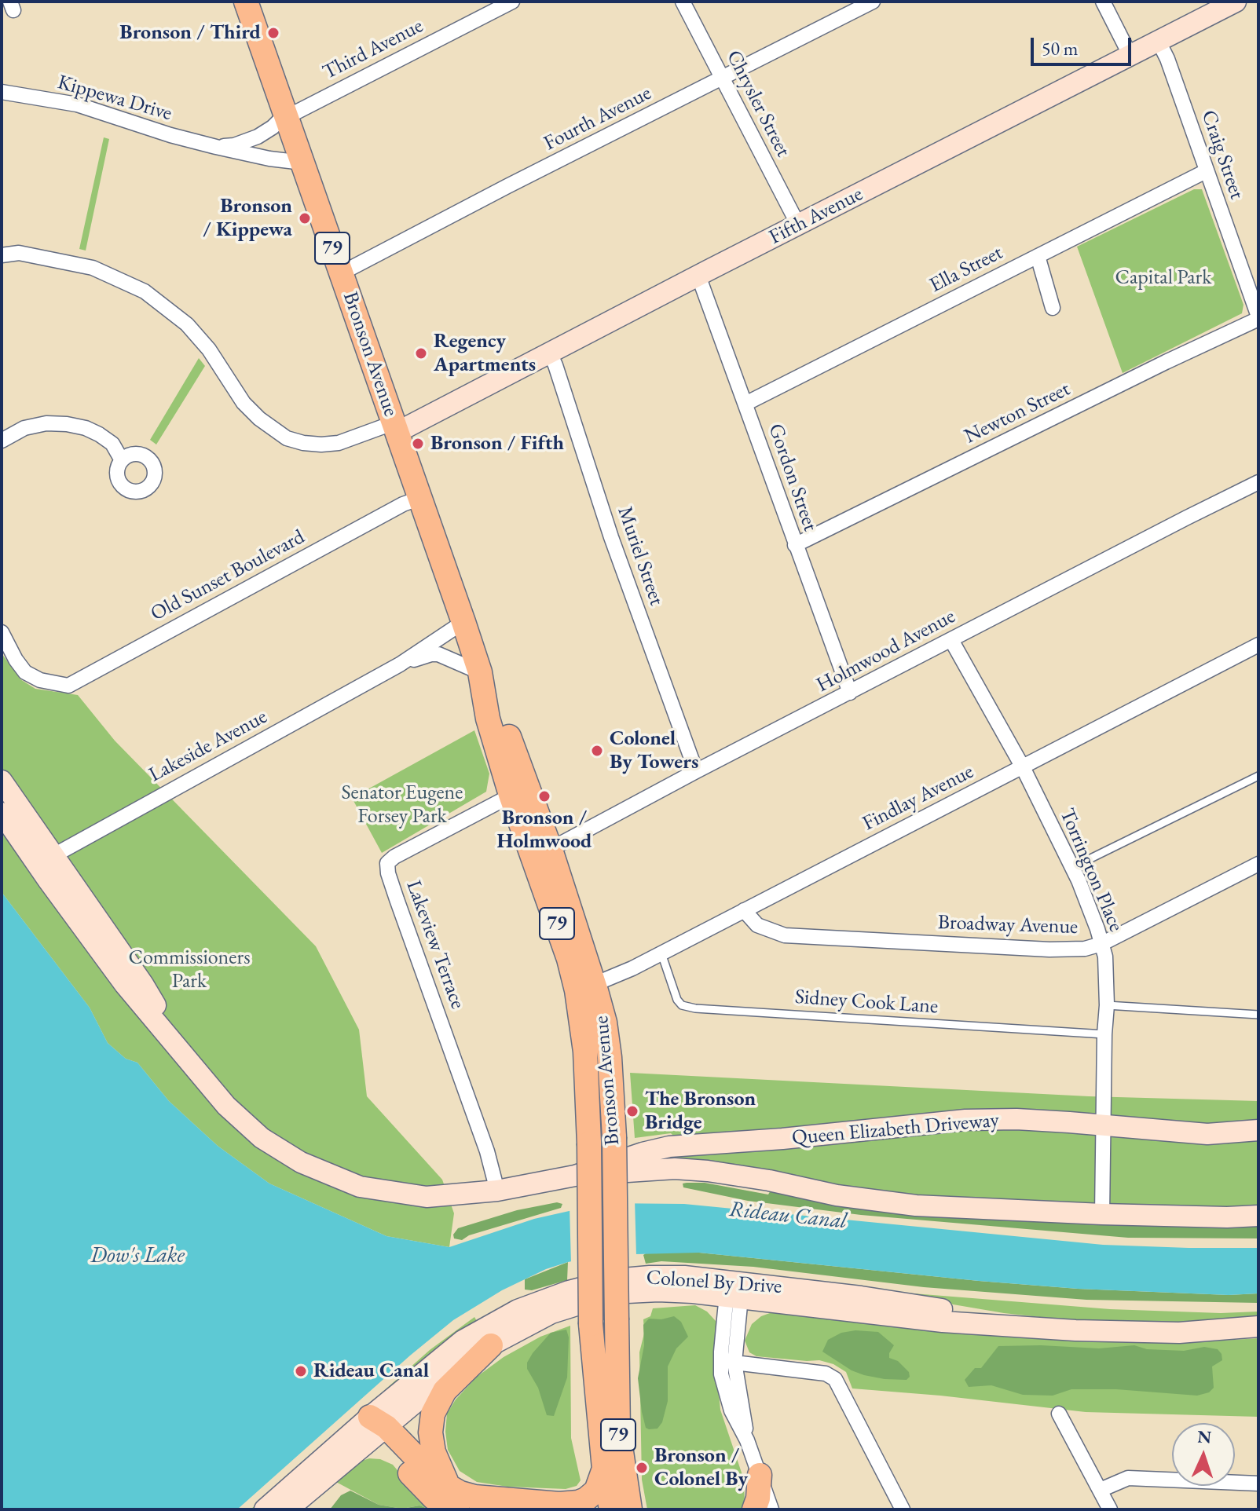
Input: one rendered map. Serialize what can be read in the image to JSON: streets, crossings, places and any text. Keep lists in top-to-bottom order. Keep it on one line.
{"streets":{"main road":["Fifth Avenue","79","Bronson Avenue","Queen Elizabeth Driveway","Colonel By Drive"],"street":["Third Avenue","Kippewa Drive","Chrysler Street","Fourth Avenue","Craig Street","Ella Street","Newton Street","Gordon Street","Muriel Street","Old Sunset Boulevard","Holmwood Avenue","Lakeside Avenue","Findlay Avenue","Torrington Place","Broadway Avenue","Lakeview Terrace"],"lane":["Sidney Cook Lane"]},"crossings":[["Third Avenue","Kippewa Drive"],["Third Avenue","Bronson Avenue"],["Kippewa Drive","Bronson Avenue"],["Chrysler Street","Fourth Avenue"],["Chrysler Street","Fifth Avenue"],["Fourth Avenue","Bronson Avenue"],["Craig Street","Fifth Avenue"],["Craig Street","Ella Street"],["Craig Street","Newton Street"],["Fifth Avenue","Bronson Avenue"],["Fifth Avenue","Gordon Street"],["Fifth Avenue","Muriel Street"],["Ella Street","Gordon Street"],["Bronson Avenue","Old Sunset Boulevard"],["Bronson Avenue","Holmwood Avenue"],["Bronson Avenue","Lakeside Avenue"],["Bronson Avenue","Findlay Avenue"],["Bronson Avenue","Lakeview Terrace"],["Newton Street","Gordon Street"],["Gordon Street","Holmwood Avenue"],["Muriel Street","Holmwood Avenue"],["Holmwood Avenue","Torrington Place"],["Lakeside Avenue","Queen Elizabeth Driveway"],["Findlay Avenue","Torrington Place"],["Findlay Avenue","Broadway Avenue"],["Findlay Avenue","Sidney Cook Lane"],["Torrington Place","Broadway Avenue"],["Torrington Place","Sidney Cook Lane"],["Torrington Place","Queen Elizabeth Driveway"],["Lakeview Terrace","Queen Elizabeth Driveway"]],"water":["Rideau Canal","Dow's Lake"],"parks":["Capital Park","Senator Eugene Forsey Park","Commissioners Park"],"places":["Bronson / Third","Bronson / Kippewa","Regency Apartments","Bronson / Fifth","Colonel By Towers","Bronson / Holmwood","The Bronson Bridge","Rideau Canal","Bronson / Colonel By"],"scale_bar":"50 m","north":"top"}
